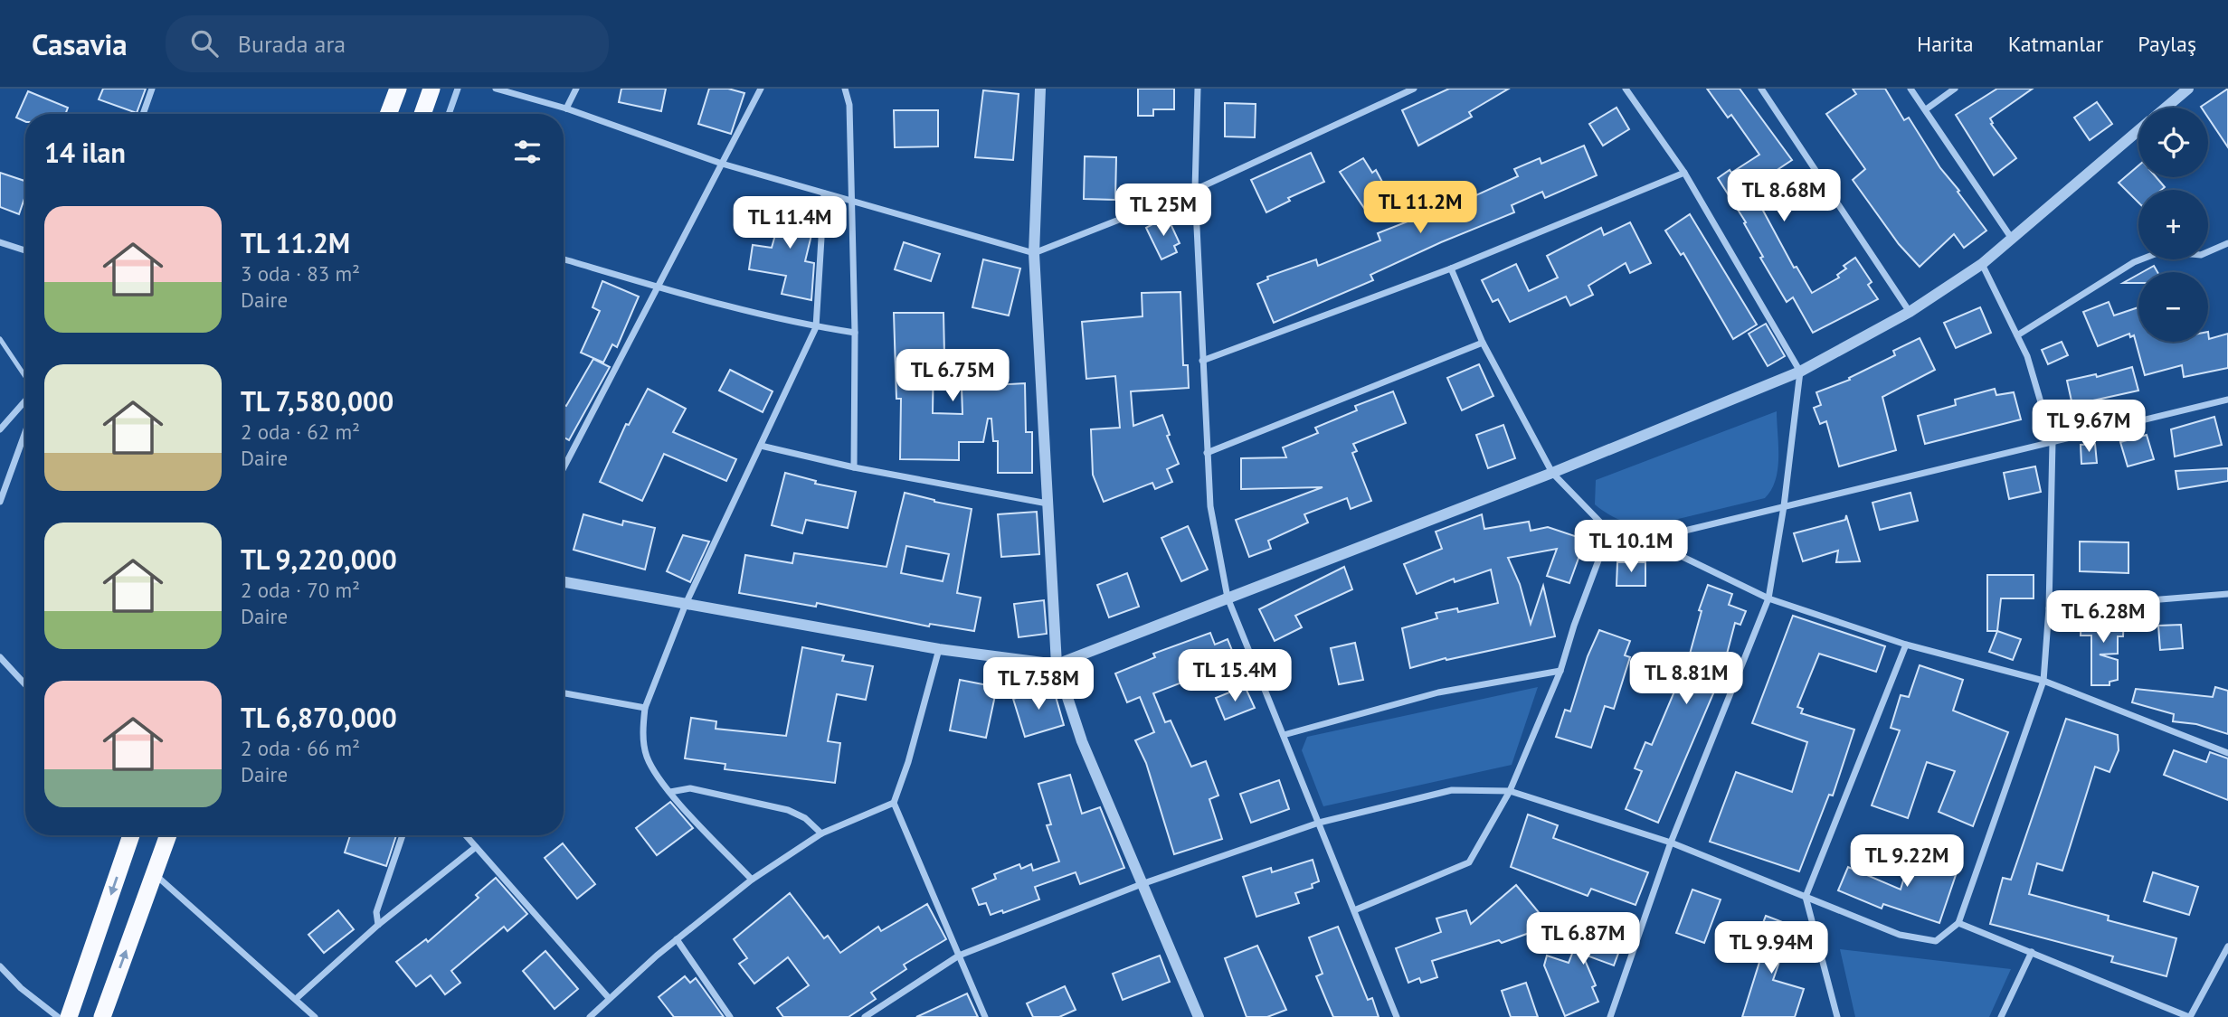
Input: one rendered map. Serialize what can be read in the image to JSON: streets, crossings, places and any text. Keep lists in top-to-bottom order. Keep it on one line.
{"page":{"header":"Casavia","search":"Burada ara","nav":["Harita","Katmanlar","Paylaş"],"map_buttons":["+","−"],"heading":"14 ilan","price":["TL 8.68M","TL 11.2M","TL 25M","TL 11.4M","TL 6.75M","TL 9.67M","TL 10.1M","TL 6.28M","TL 15.4M","TL 8.81M","TL 7.58M","TL 9.22M","TL 6.87M","TL 9.94M"],"list":[{"name":"TL 11.2M","note":"3 oda · 83 m² · Daire"},{"name":"TL 7,580,000","note":"2 oda · 62 m² · Daire"},{"name":"TL 9,220,000","note":"2 oda · 70 m² · Daire"},{"name":"TL 6,870,000","note":"2 oda · 66 m² · Daire"}]}}
